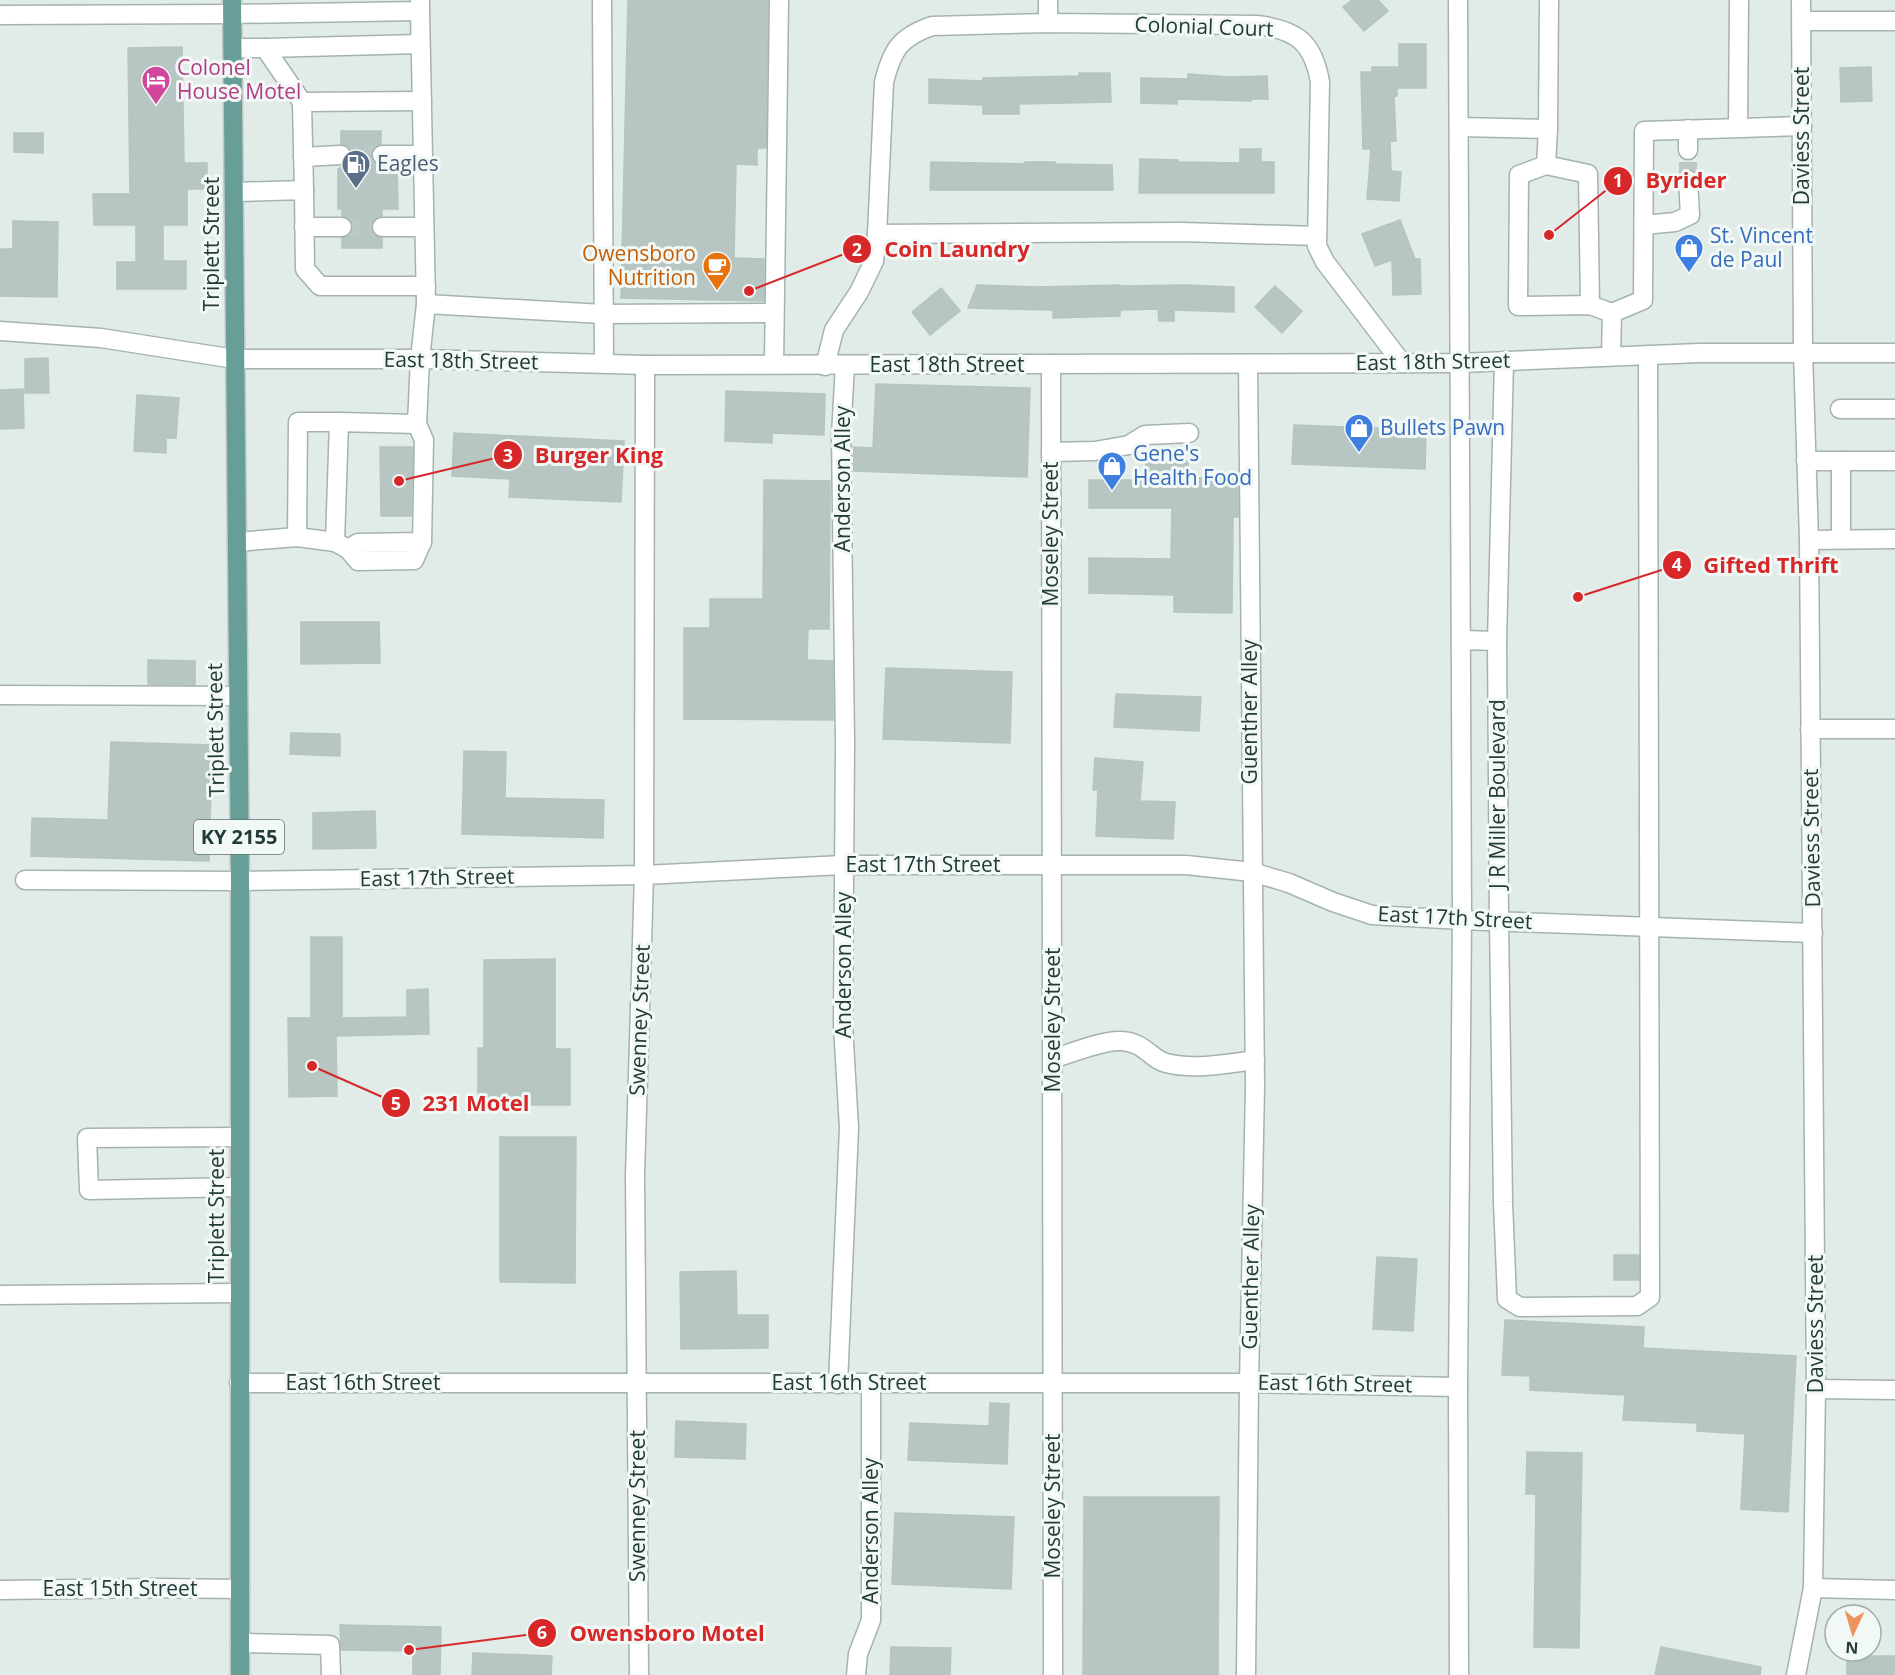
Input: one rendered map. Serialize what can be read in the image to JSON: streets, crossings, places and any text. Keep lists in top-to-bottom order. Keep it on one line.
{"streets":{"main road":["Triplett Street","KY 2155"],"street":["Colonial Court","Daviess Street","East 18th Street","Anderson Alley","Moseley Street","Guenther Alley","J R Miller Boulevard","East 17th Street","Swenney Street","East 16th Street","East 15th Street"]},"crossings":[["Colonial Court","East 18th Street"],["Daviess Street","East 18th Street"],["Daviess Street","East 17th Street"],["Triplett Street","East 18th Street"],["Triplett Street","East 17th Street"],["Triplett Street","East 16th Street"],["Triplett Street","East 15th Street"],["East 18th Street","Anderson Alley"],["East 18th Street","Moseley Street"],["East 18th Street","Guenther Alley"],["East 18th Street","J R Miller Boulevard"],["East 18th Street","Swenney Street"],["Anderson Alley","East 17th Street"],["Anderson Alley","East 16th Street"],["Moseley Street","East 17th Street"],["Moseley Street","East 16th Street"],["Guenther Alley","East 17th Street"],["Guenther Alley","East 16th Street"],["J R Miller Boulevard","East 17th Street"],["East 17th Street","Swenney Street"],["Swenney Street","East 16th Street"]],"places":{"hotel":["Colonel House Motel"],"fuel station":["Eagles"],"other":["Byrider","Coin Laundry","Burger King","Gifted Thrift","231 Motel","Owensboro Motel"],"shop":["St. Vincent de Paul","Bullets Pawn","Gene's Health Food"],"cafe":["Owensboro Nutrition"]},"north":"bottom"}
